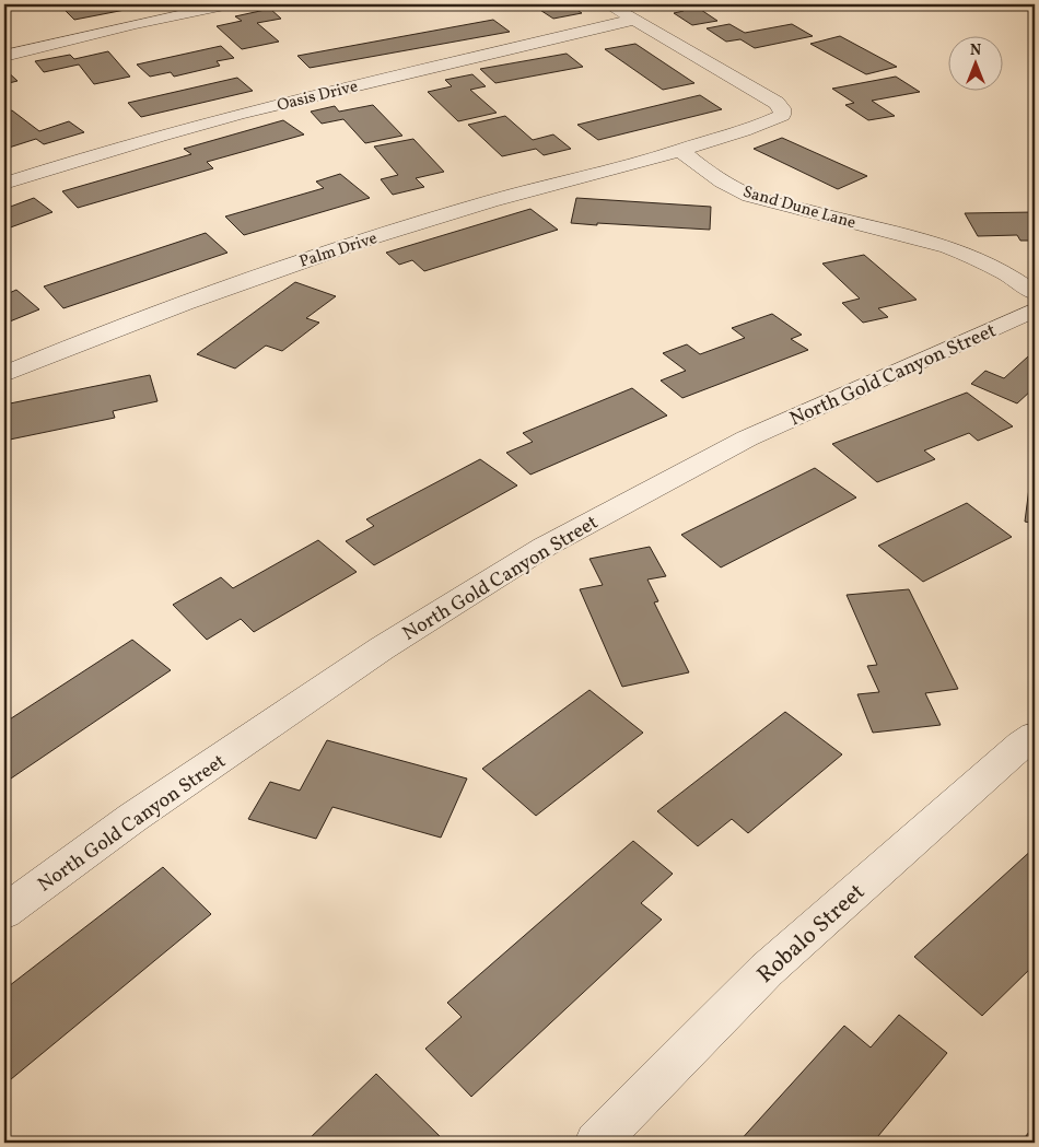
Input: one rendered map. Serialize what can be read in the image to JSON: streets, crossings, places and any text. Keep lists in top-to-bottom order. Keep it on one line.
{"streets":{"street":["Oasis Drive","Sand Dune Lane","Palm Drive","North Gold Canyon Street","Robalo Street"]},"crossings":[["Sand Dune Lane","Palm Drive"]],"north":"top"}
